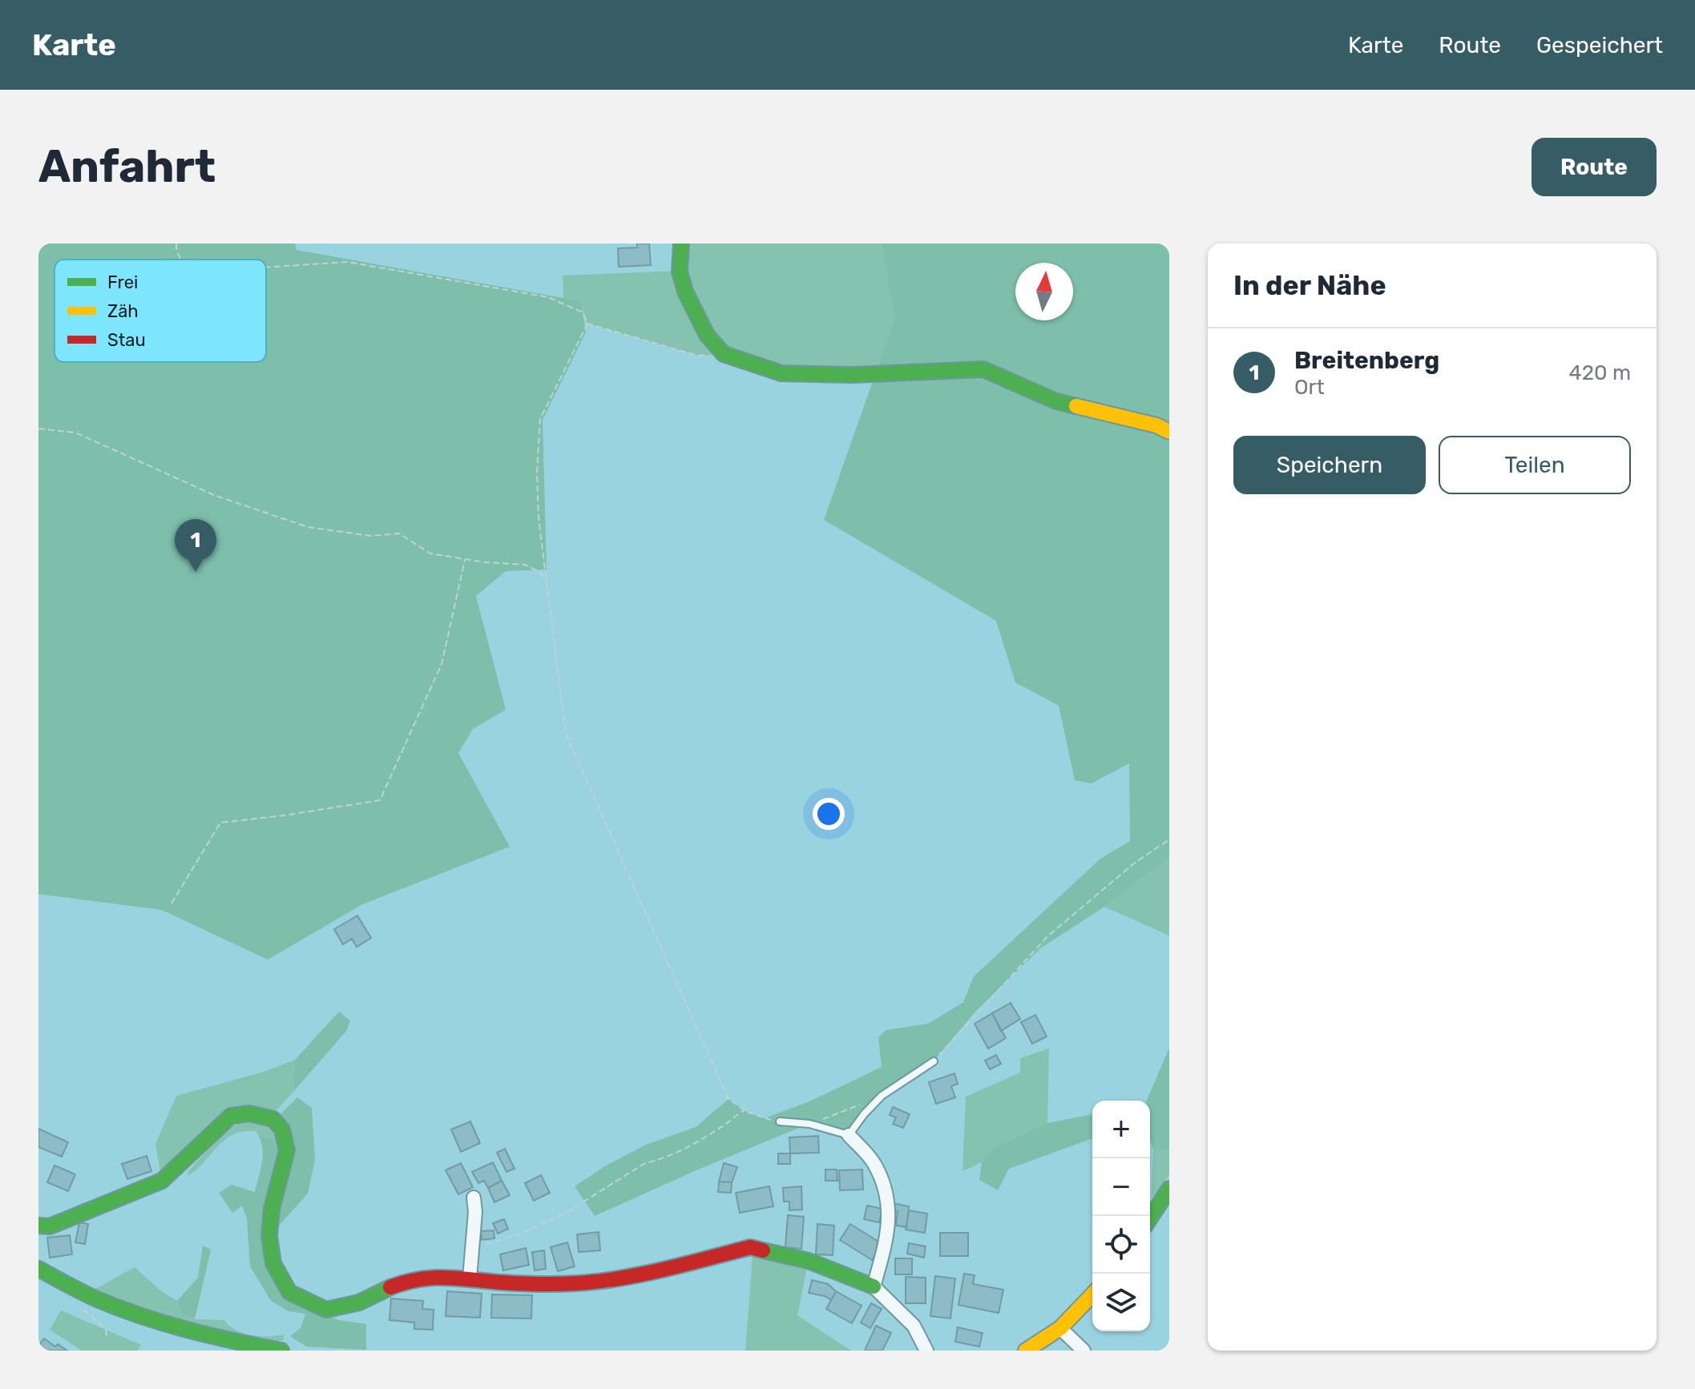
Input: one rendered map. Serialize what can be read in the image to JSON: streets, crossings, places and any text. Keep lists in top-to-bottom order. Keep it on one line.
{"legend":["Frei","Zäh","Stau"],"north":"top","page":{"header":"Karte","nav":["Karte","Route","Gespeichert"],"buttons":["Route",["Speichern","Teilen"]],"title":"Anfahrt","heading":"In der Nähe","list":[{"mark":"1","name":"Breitenberg","note":"Ort","value":"420 m"}],"pins":"1","map_buttons":["+","−"]}}
